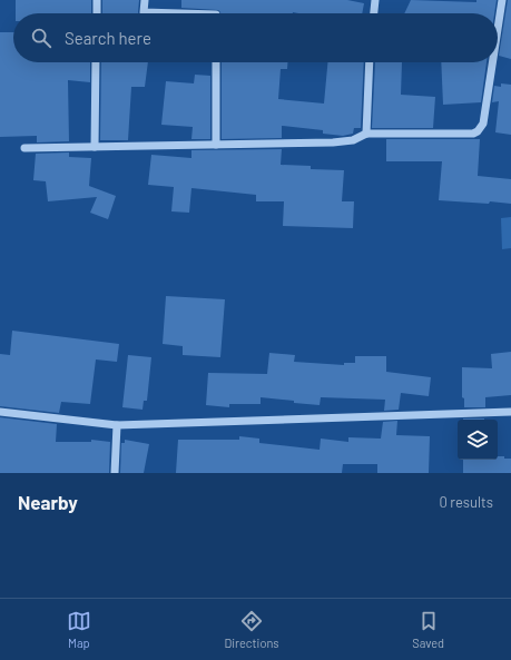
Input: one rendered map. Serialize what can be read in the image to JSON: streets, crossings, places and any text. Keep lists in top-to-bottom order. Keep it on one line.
{"page":{"search":"Search here","heading":["Nearby","0 results"],"nav":["Map","Directions","Saved"]}}
